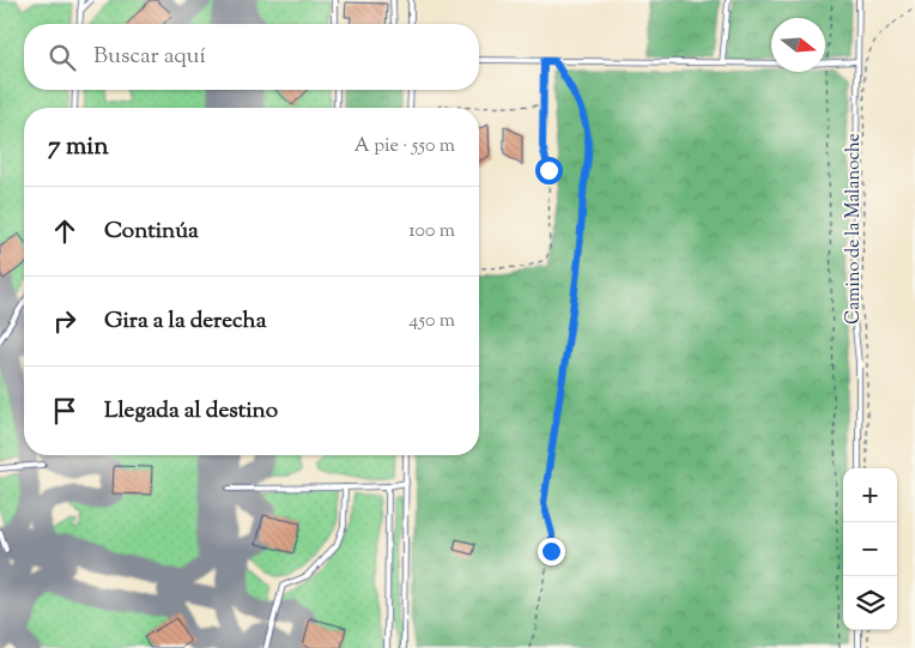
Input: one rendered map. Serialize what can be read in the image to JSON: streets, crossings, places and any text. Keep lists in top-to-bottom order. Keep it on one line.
{"streets":{"path":["Camino de la Malanoche"]},"north":"right","page":{"search":"Buscar aquí","heading":["7 min","A pie · 550 m"],"list":[["Continúa","100 m"],["Gira a la derecha","450 m"],"Llegada al destino"],"map_buttons":["+","−"]}}
